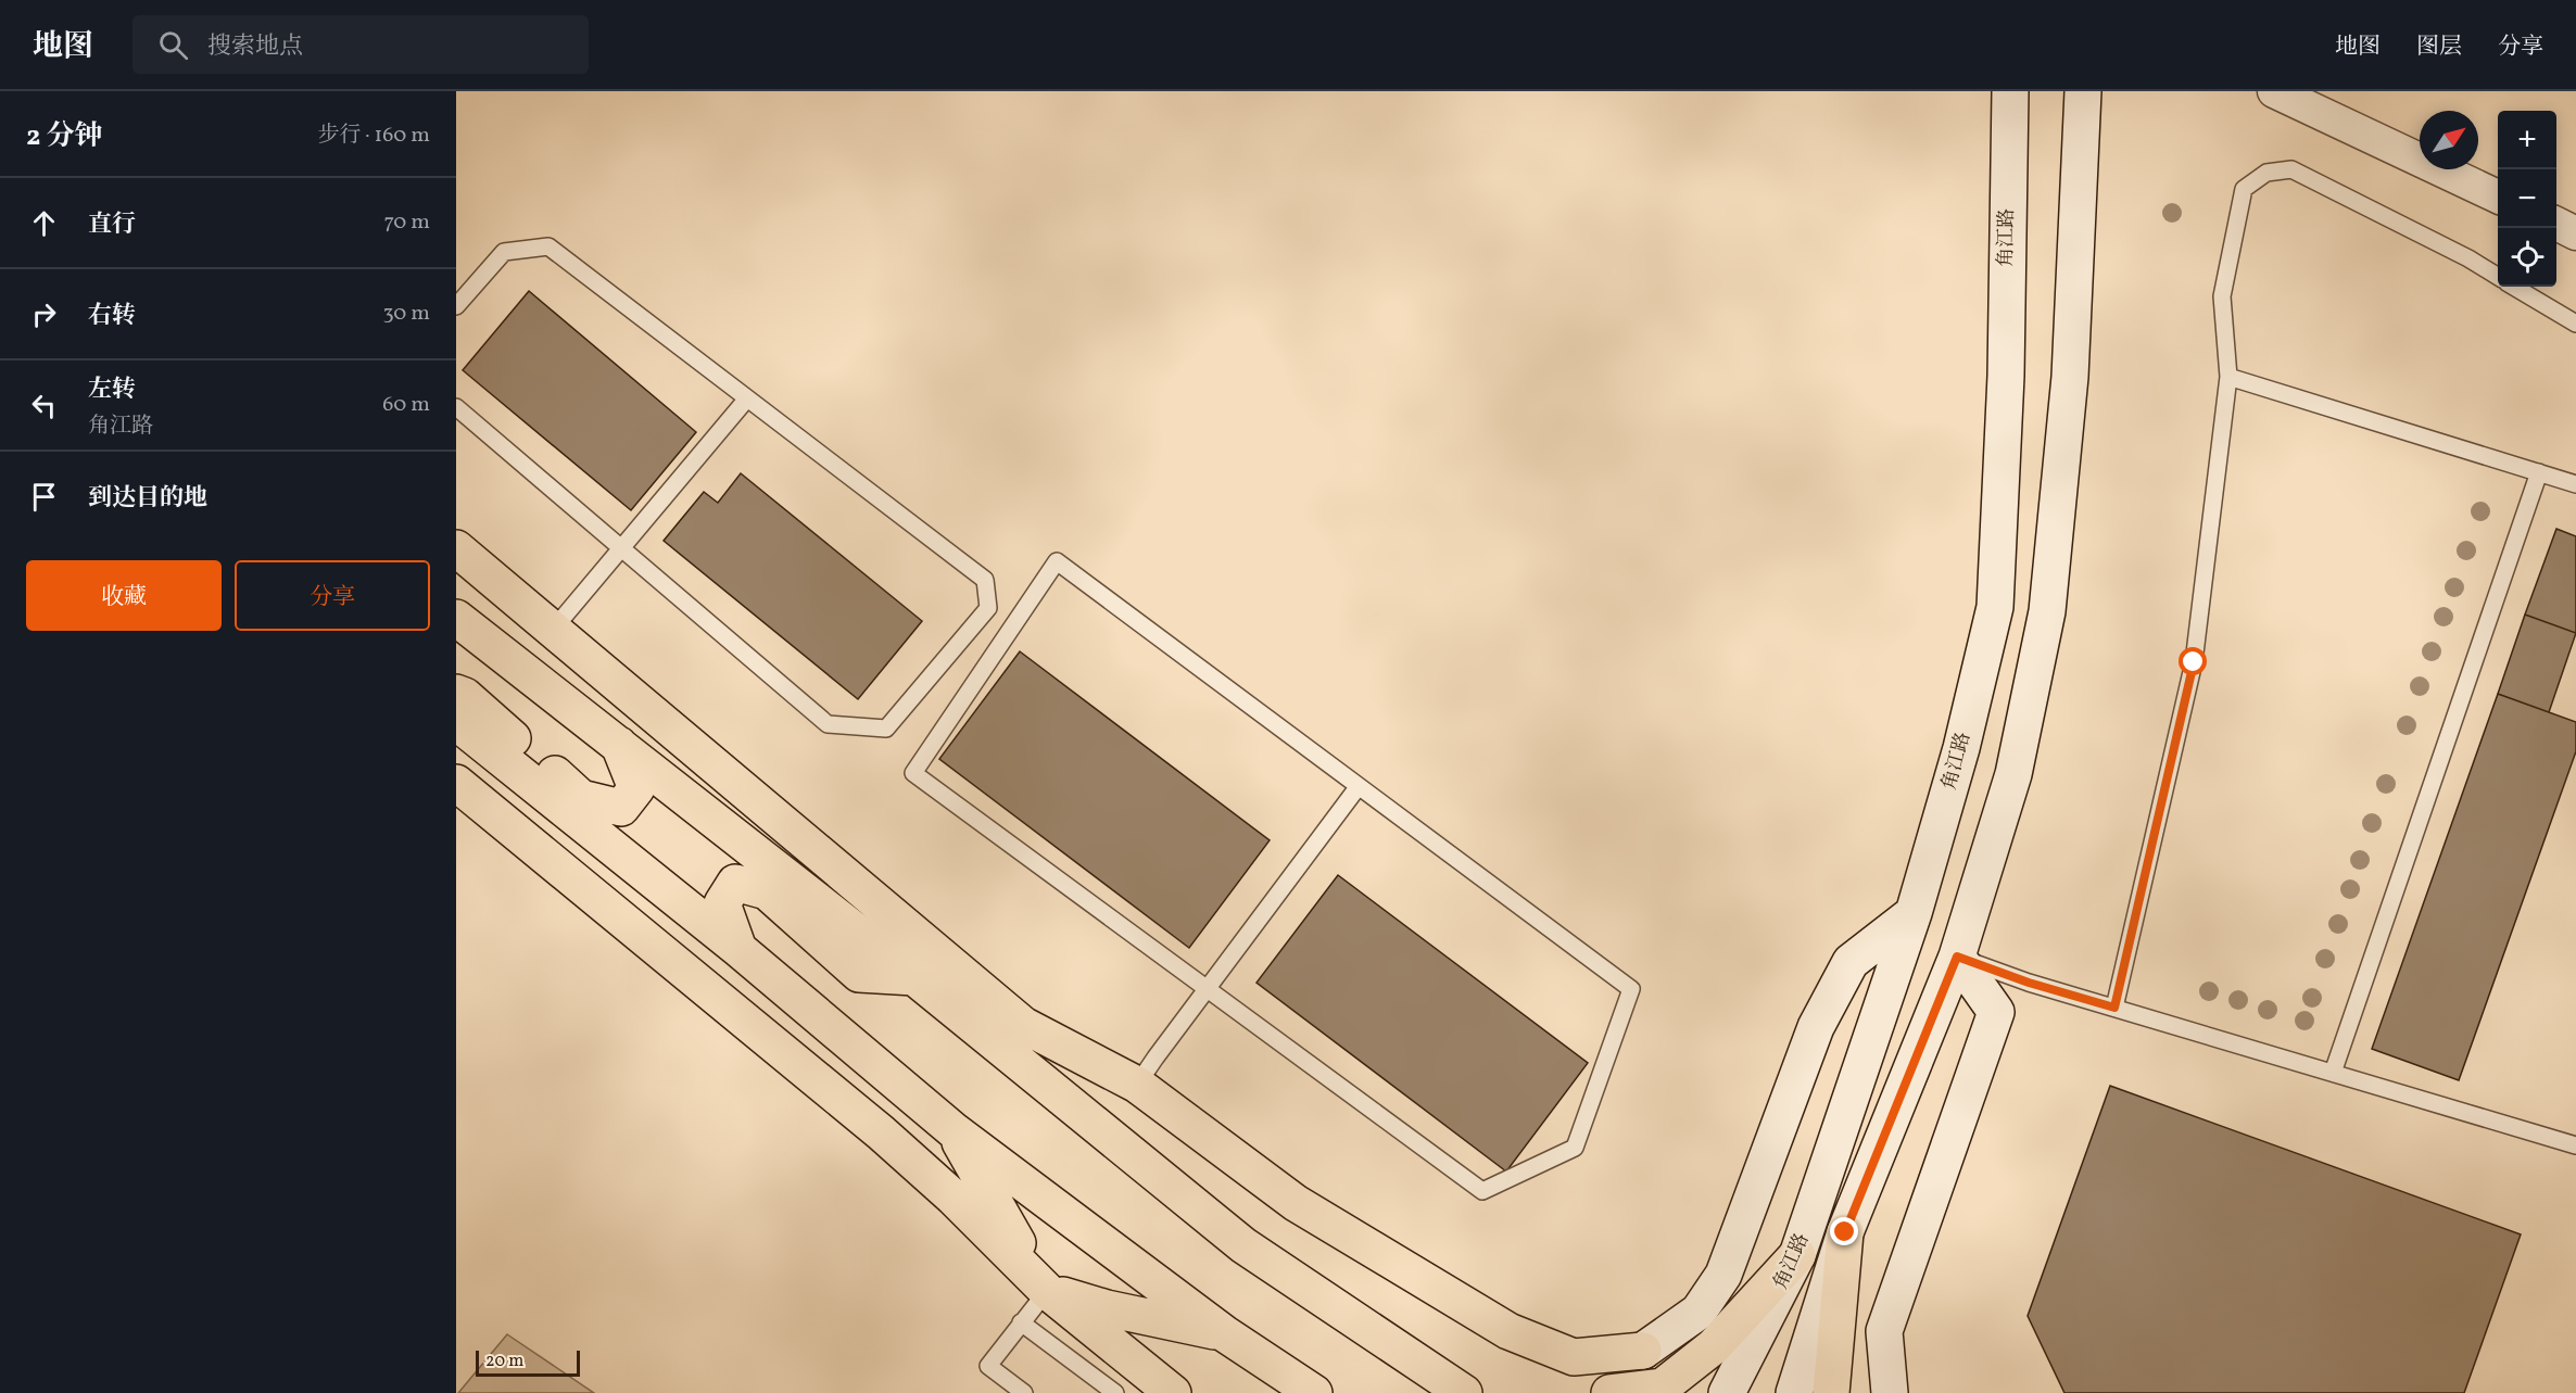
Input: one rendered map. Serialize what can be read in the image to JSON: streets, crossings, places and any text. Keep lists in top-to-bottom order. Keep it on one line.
{"streets":{"main road":["角江路"]},"scale_bar":"20 m","north":"top right","page":{"header":"地图","search":"搜索地点","nav":["地图","图层","分享"],"heading":["2 分钟","步行 · 160 m"],"map_buttons":["+","−"],"list":[["直行","70 m"],["右转","30 m"],["左转","角江路","60 m"],"到达目的地"],"buttons":["收藏","分享"],"scale":"20 m"}}
